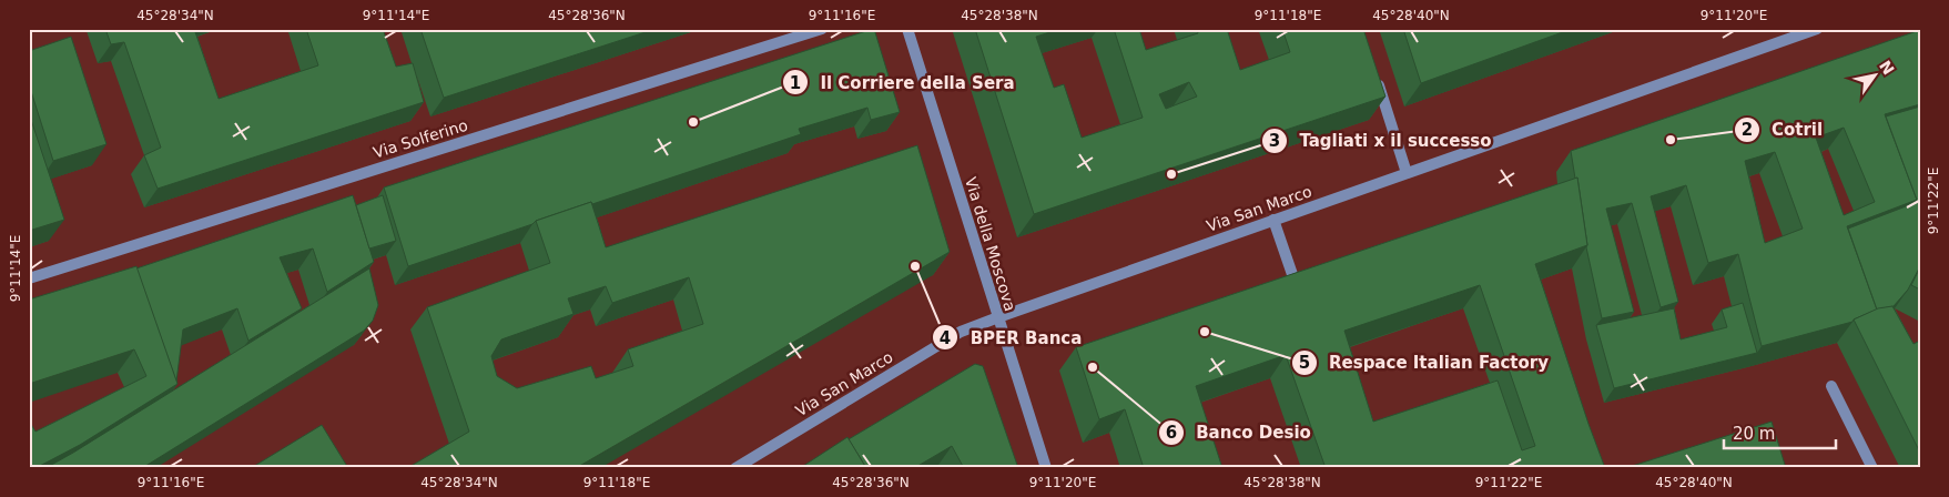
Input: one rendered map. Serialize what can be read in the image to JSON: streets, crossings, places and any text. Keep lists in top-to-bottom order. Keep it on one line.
{"streets":{"street":["Via Solferino","Via San Marco","Via della Moscova"]},"crossings":[["Via San Marco","Via della Moscova"]],"places":["Il Corriere della Sera","Cotril","Tagliati x il successo","BPER Banca","Respace Italian Factory","Banco Desio"],"scale_bar":"20 m","north":"top right","coordinates":["45°28'34\"N","9°11'14\"E","45°28'36\"N","9°11'16\"E","45°28'38\"N","9°11'18\"E","45°28'40\"N","9°11'20\"E","9°11'22\"E"]}
